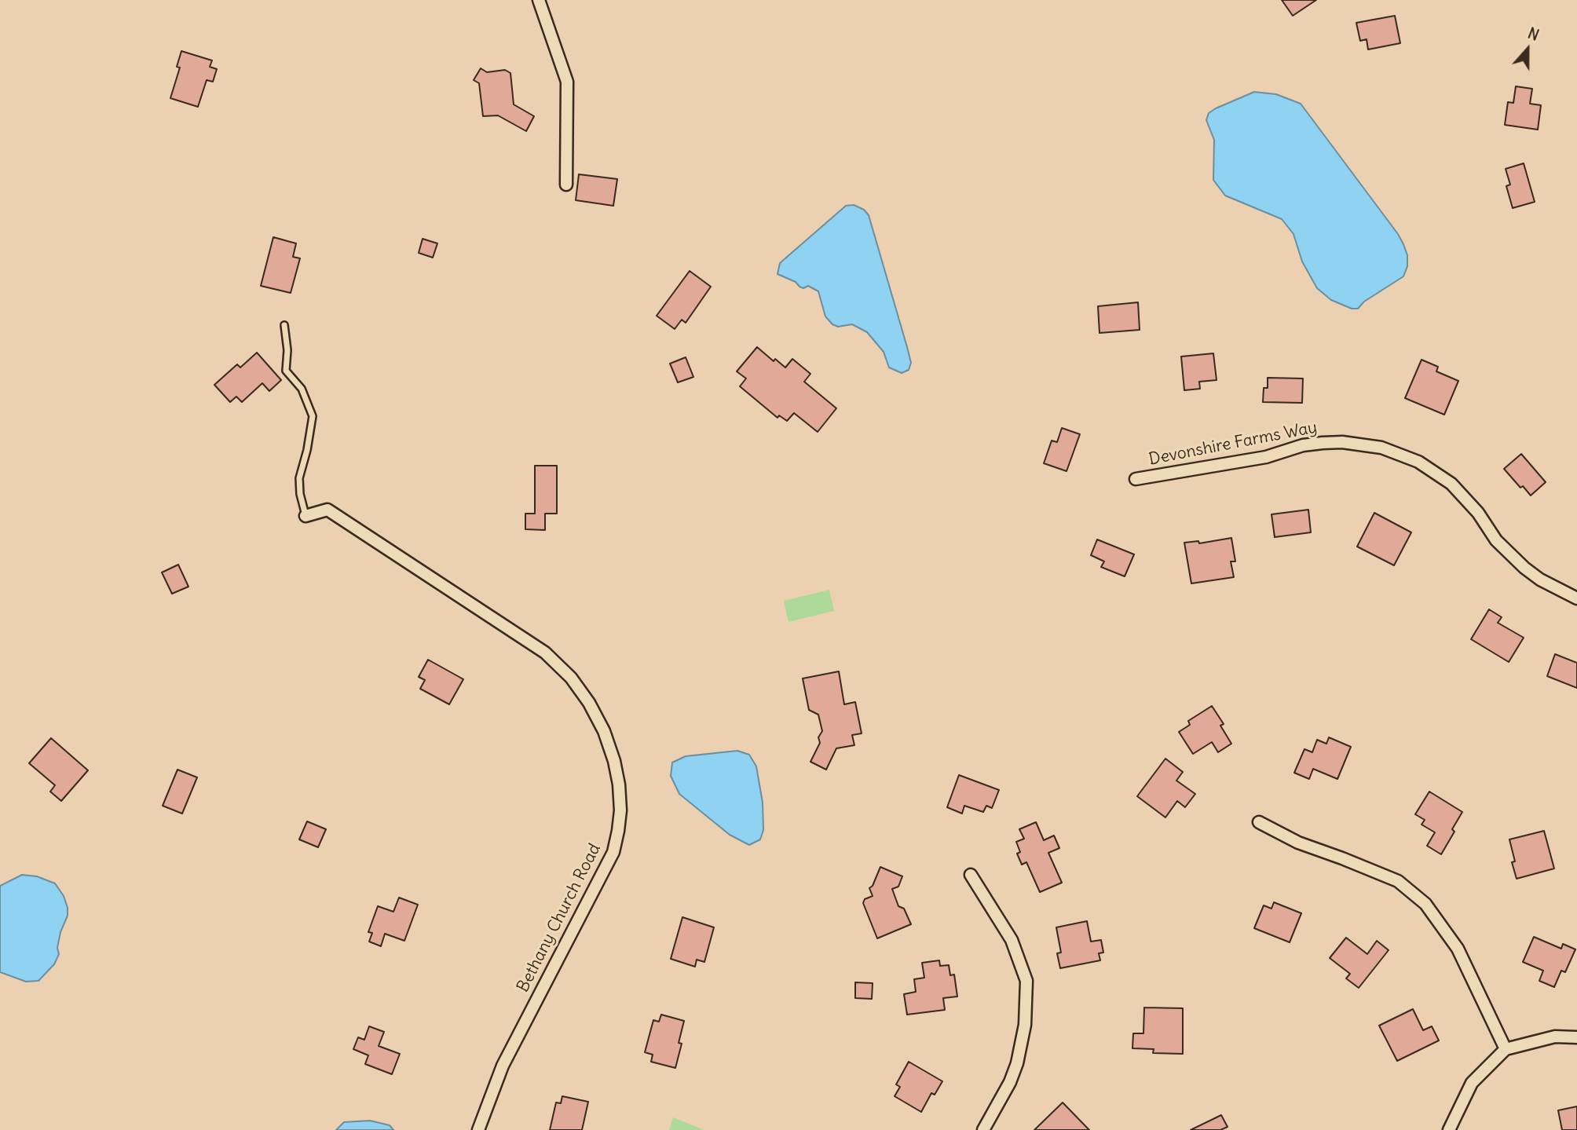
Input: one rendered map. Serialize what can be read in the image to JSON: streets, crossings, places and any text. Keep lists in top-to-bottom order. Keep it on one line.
{"streets":{"street":["Devonshire Farms Way","Bethany Church Road"]},"north":"top"}
